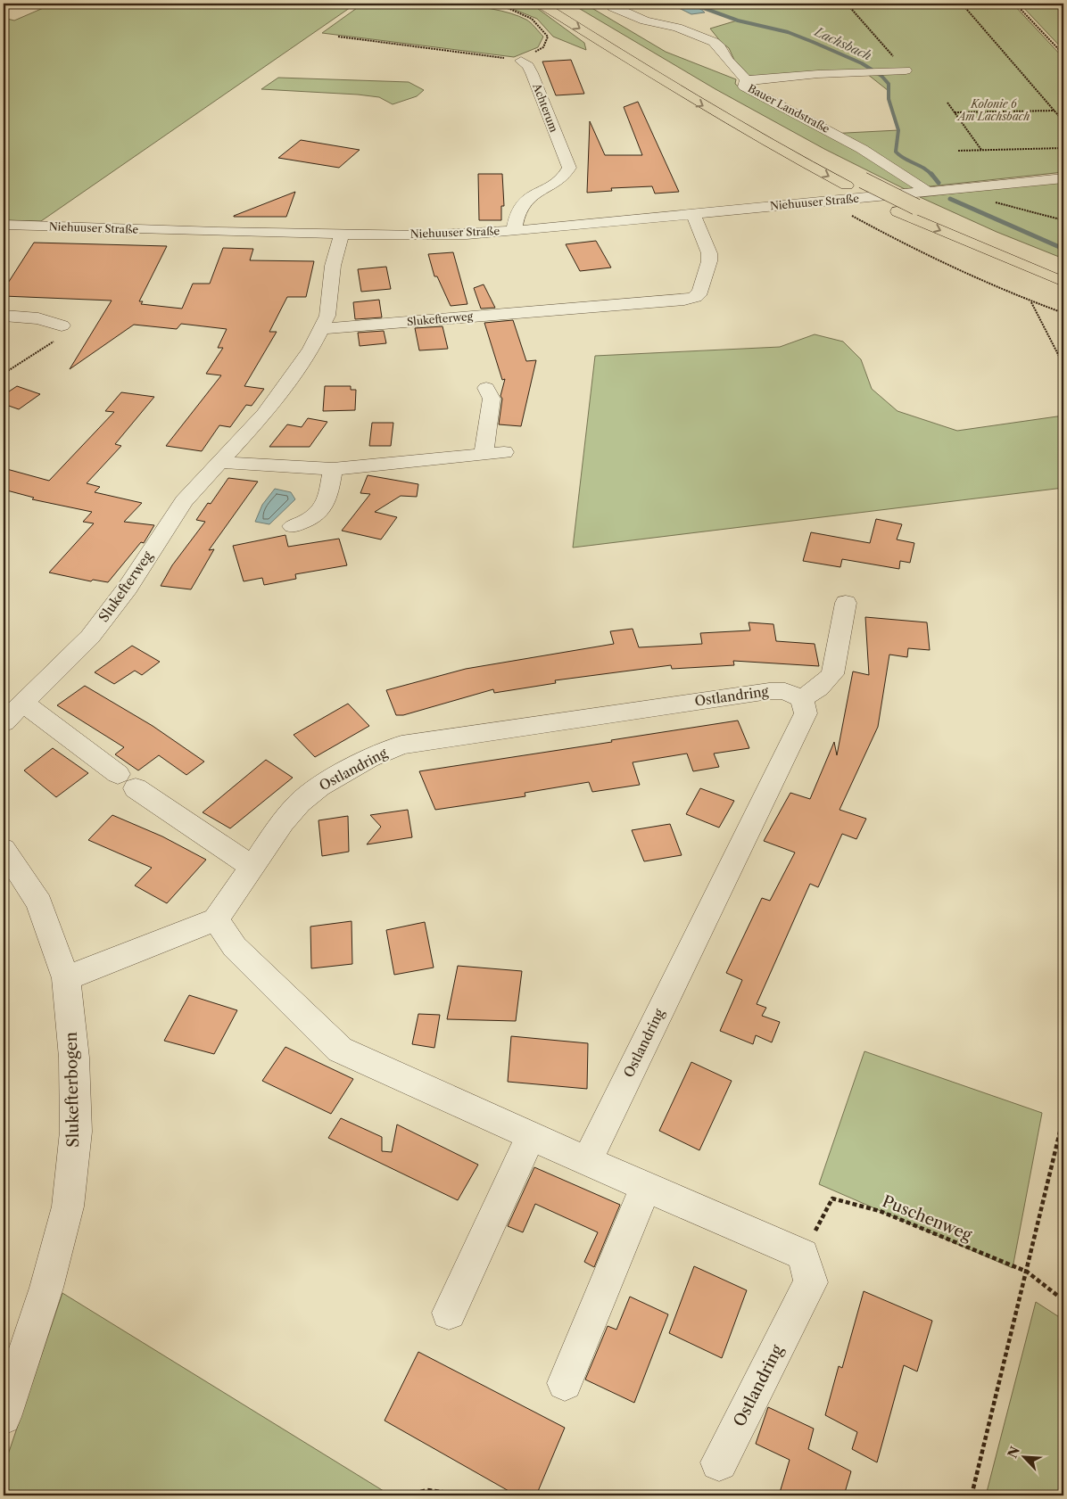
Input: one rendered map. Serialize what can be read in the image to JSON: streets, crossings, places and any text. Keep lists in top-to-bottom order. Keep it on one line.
{"streets":{"street":["Achterum","Bauer Landstraße","Niehuuser Straße","Slukefterweg","Ostlandring","Slukefterbogen"],"path":["Puschenweg"]},"crossings":[["Achterum","Niehuuser Straße"],["Bauer Landstraße","Niehuuser Straße"],["Niehuuser Straße","Slukefterweg"],["Ostlandring","Puschenweg"]],"water":["Lachsbach"],"parks":["Kolonie 6 Am Lachsbach"],"north":"top left"}
